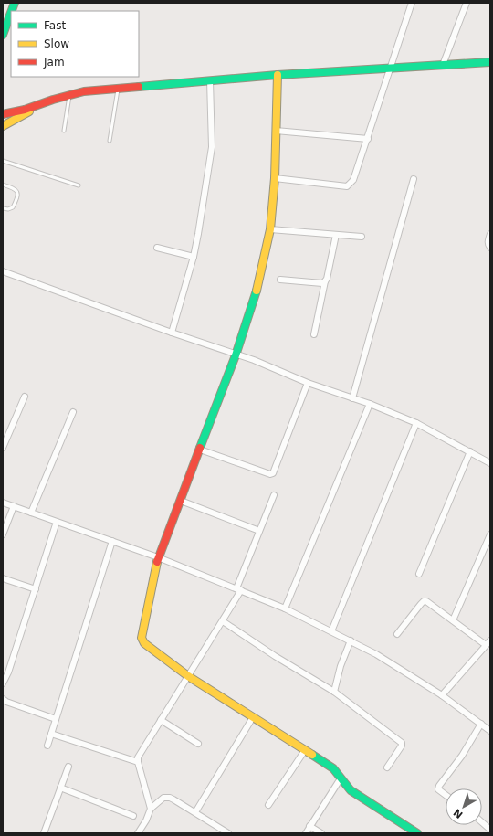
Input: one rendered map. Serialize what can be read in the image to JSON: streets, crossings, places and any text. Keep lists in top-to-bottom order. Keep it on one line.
{"legend":["Fast","Slow","Jam"],"north":"bottom left"}
